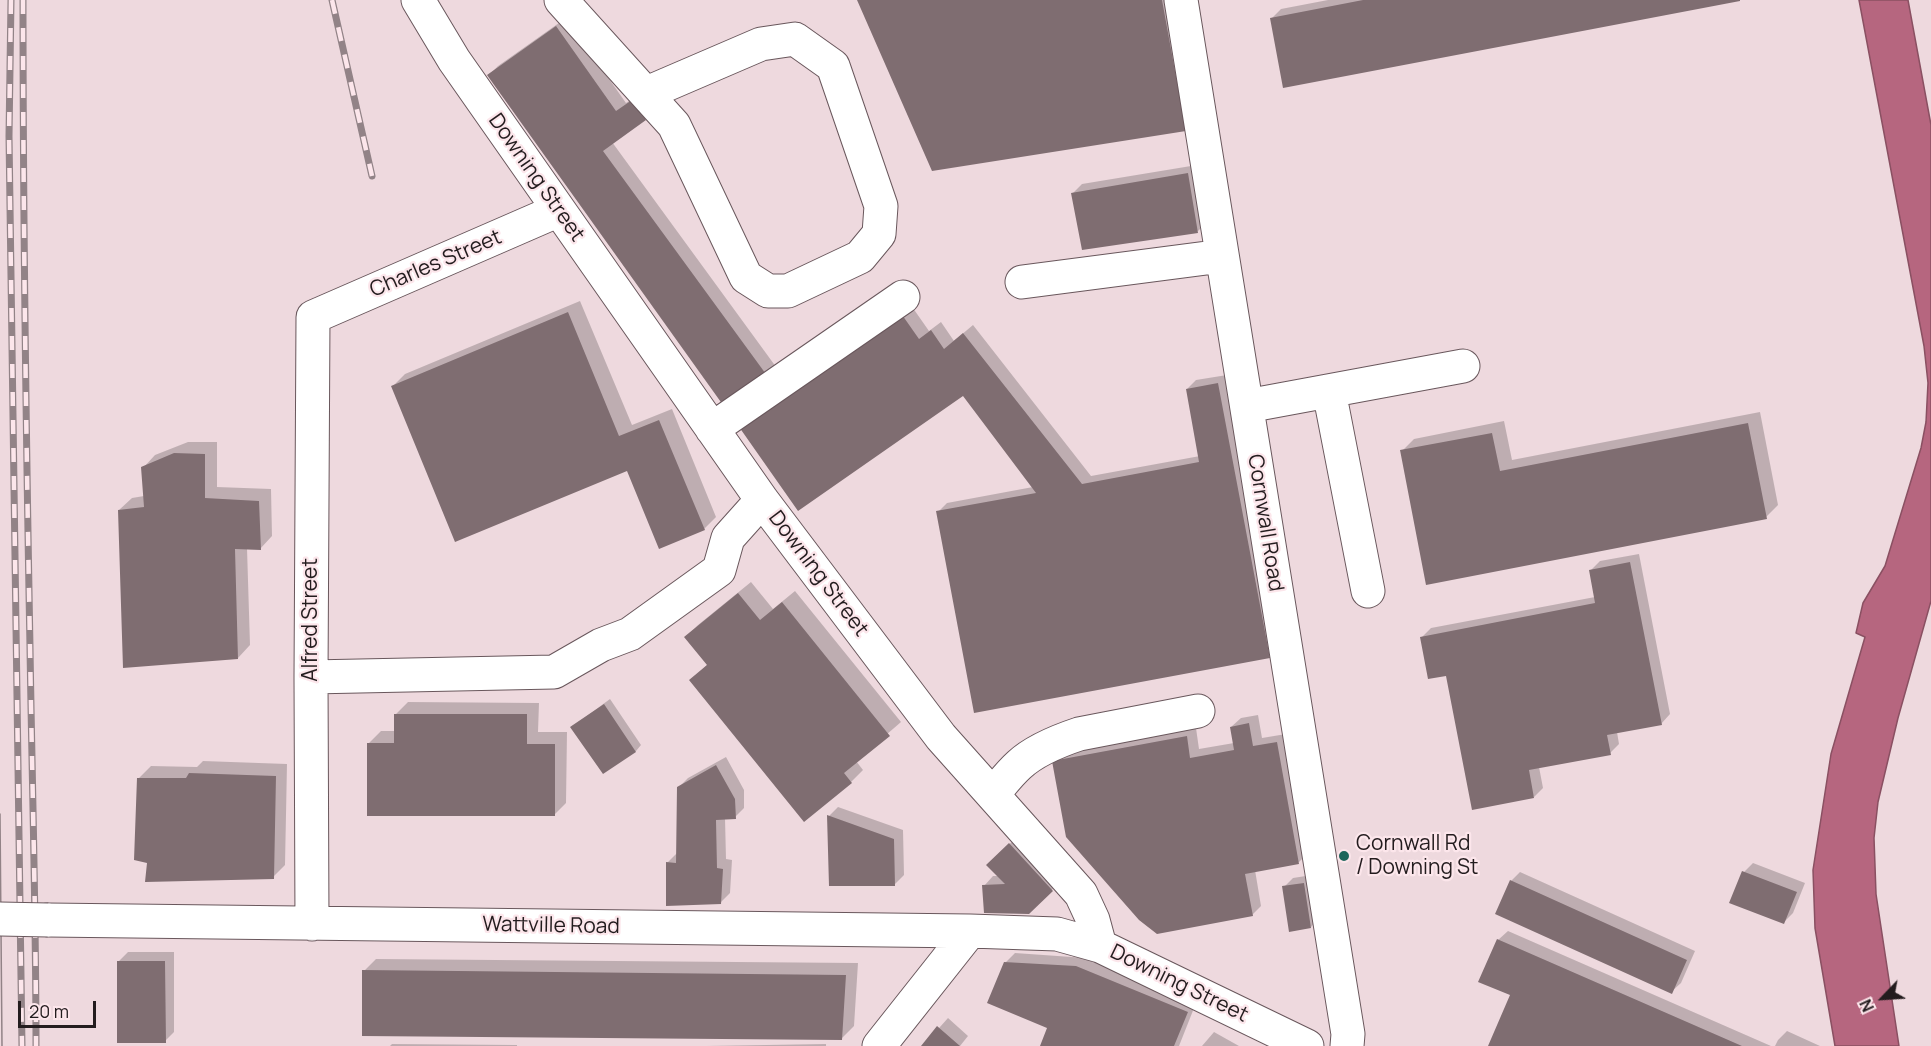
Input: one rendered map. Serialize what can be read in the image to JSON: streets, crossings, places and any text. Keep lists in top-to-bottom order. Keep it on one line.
{"streets":{"street":["Downing Street","Charles Street","Cornwall Road","Alfred Street","Wattville Road"]},"crossings":[["Downing Street","Charles Street"],["Downing Street","Wattville Road"],["Charles Street","Alfred Street"],["Alfred Street","Wattville Road"]],"places":["Cornwall Rd / Downing St"],"scale_bar":"20 m","north":"bottom left"}
